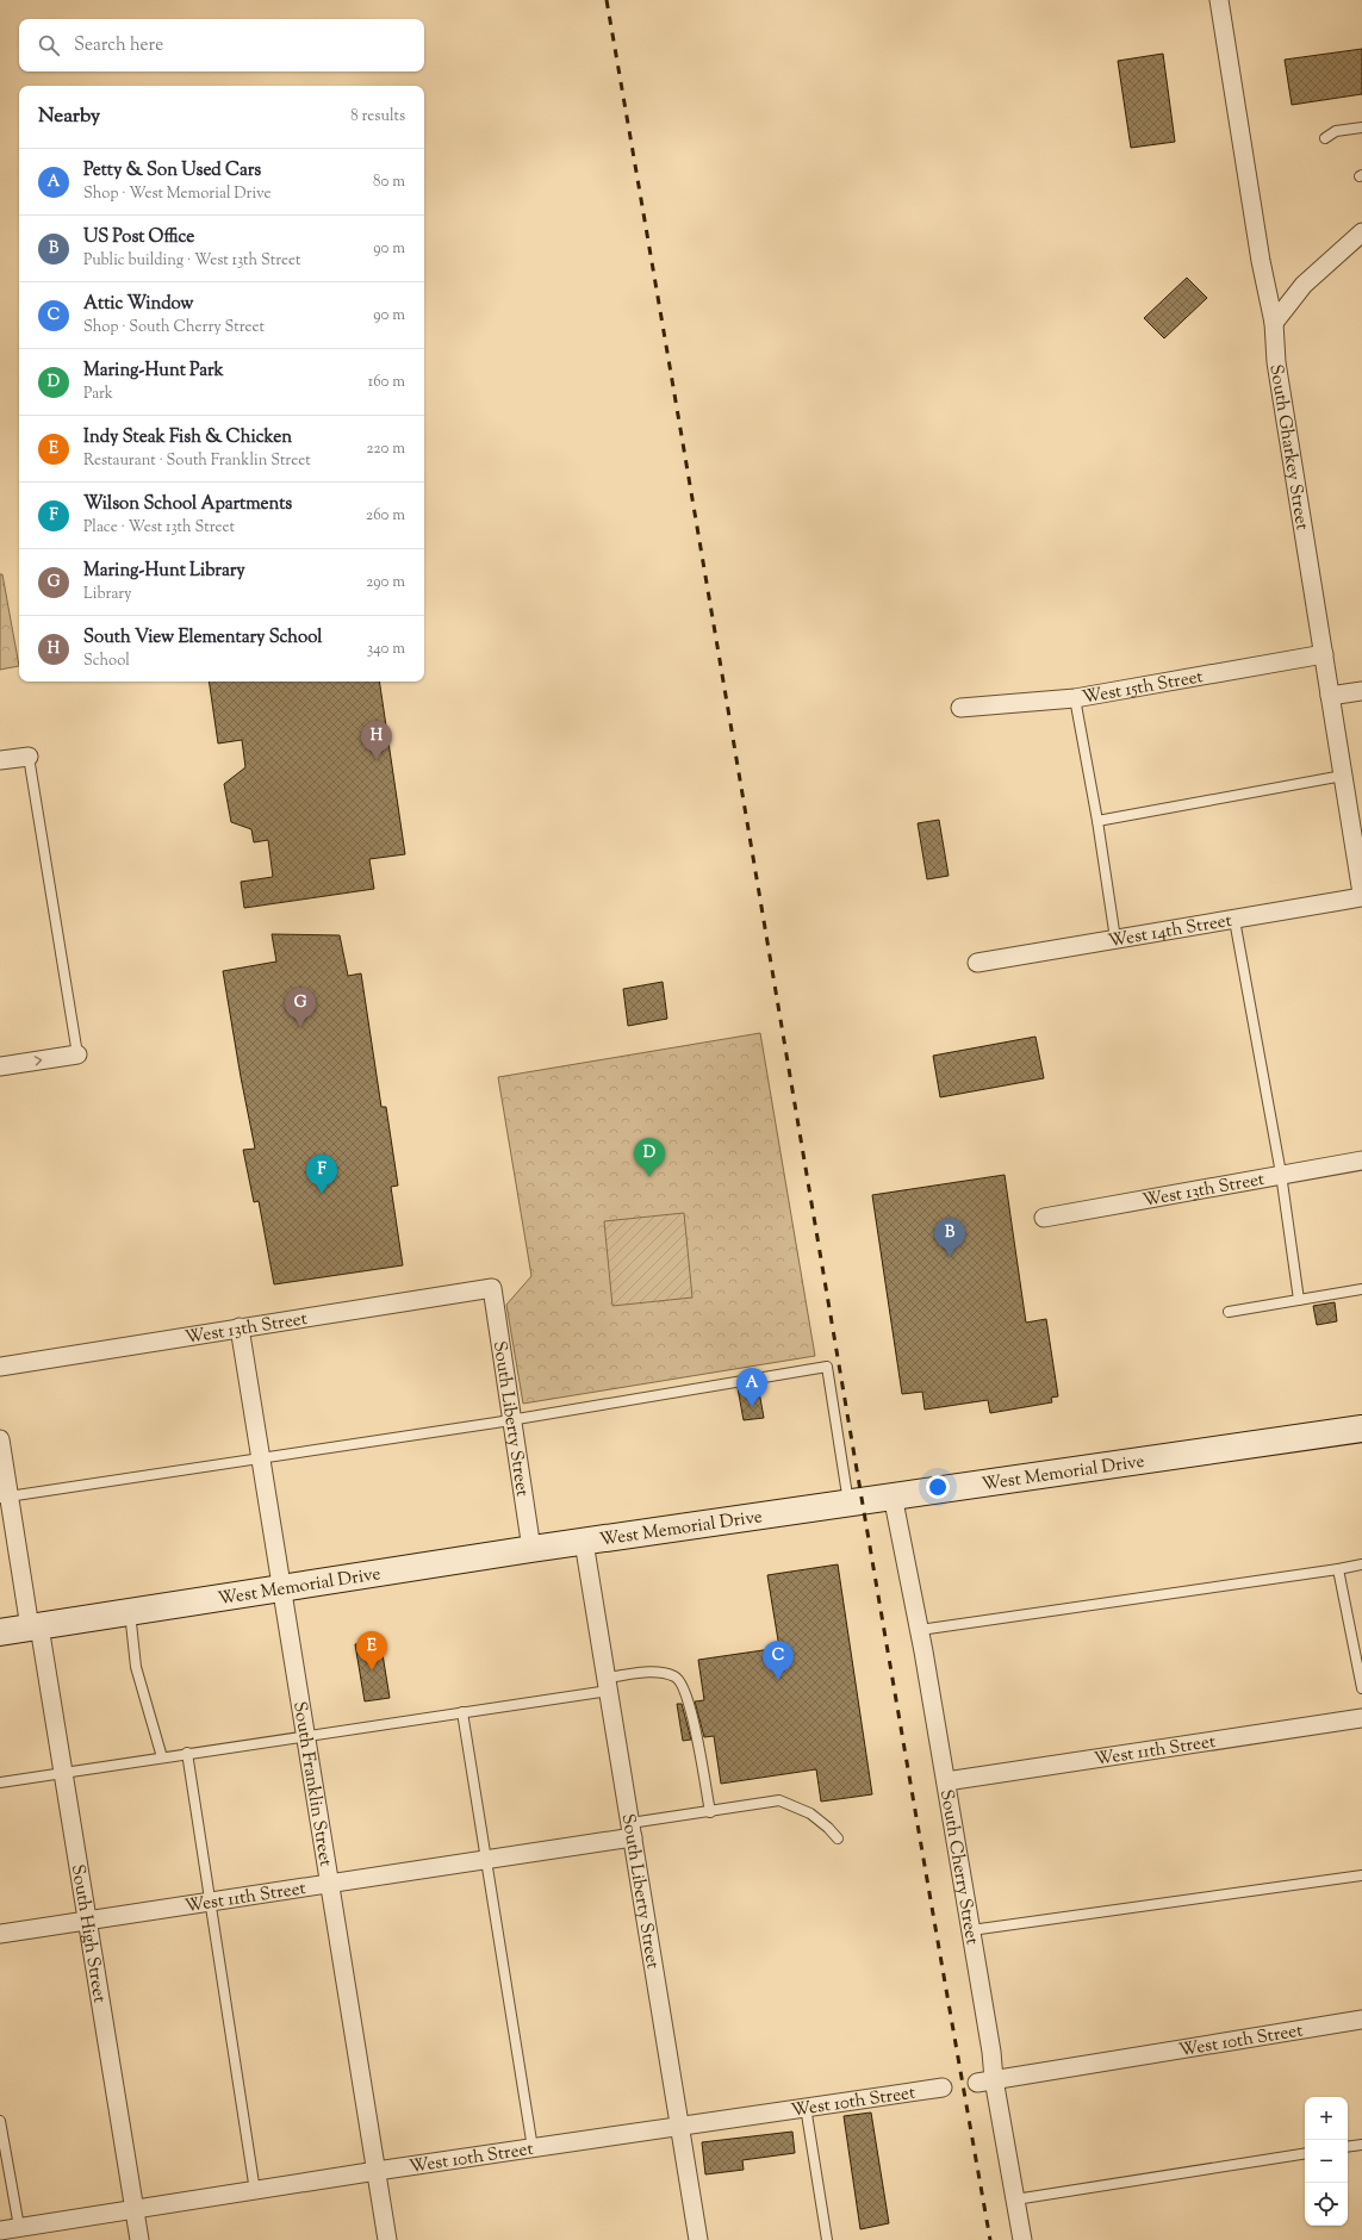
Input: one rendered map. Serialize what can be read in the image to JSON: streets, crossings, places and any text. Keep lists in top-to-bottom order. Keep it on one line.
{"streets":{"main road":["West Memorial Drive"],"street":["South Gharkey Street","West 15th Street","West 14th Street","West 13th Street","South Liberty Street","West 11th Street","South Franklin Street","South Cherry Street","South High Street","West 10th Street"]},"crossings":[["South Gharkey Street","West 15th Street"],["West 13th Street","South Liberty Street"],["West 13th Street","South Franklin Street"],["South Liberty Street","West Memorial Drive"],["South Liberty Street","West 11th Street"],["South Liberty Street","West 10th Street"],["West Memorial Drive","South Franklin Street"],["West Memorial Drive","South Cherry Street"],["West Memorial Drive","South High Street"],["West 11th Street","South Franklin Street"],["West 11th Street","South Cherry Street"],["West 11th Street","South High Street"],["South Franklin Street","West 10th Street"],["South Cherry Street","West 10th Street"],["South High Street","West 10th Street"]],"page":{"search":"Search here","heading":["Nearby","8 results"],"list":[{"mark":"A","name":"Petty & Son Used Cars","note":"Shop · West Memorial Drive","value":"80 m"},{"mark":"B","name":"US Post Office","note":"Public building · West 13th Street","value":"90 m"},{"mark":"C","name":"Attic Window","note":"Shop · South Cherry Street","value":"90 m"},{"mark":"D","name":"Maring-Hunt Park","note":"Park","value":"160 m"},{"mark":"E","name":"Indy Steak Fish & Chicken","note":"Restaurant · South Franklin Street","value":"220 m"},{"mark":"F","name":"Wilson School Apartments","note":"Place · West 13th Street","value":"260 m"},{"mark":"G","name":"Maring-Hunt Library","note":"Library","value":"290 m"},{"mark":"H","name":"South View Elementary School","note":"School","value":"340 m"}],"pins":["H","G","D","F","B","A","E","C"],"map_buttons":["+","−"]}}
